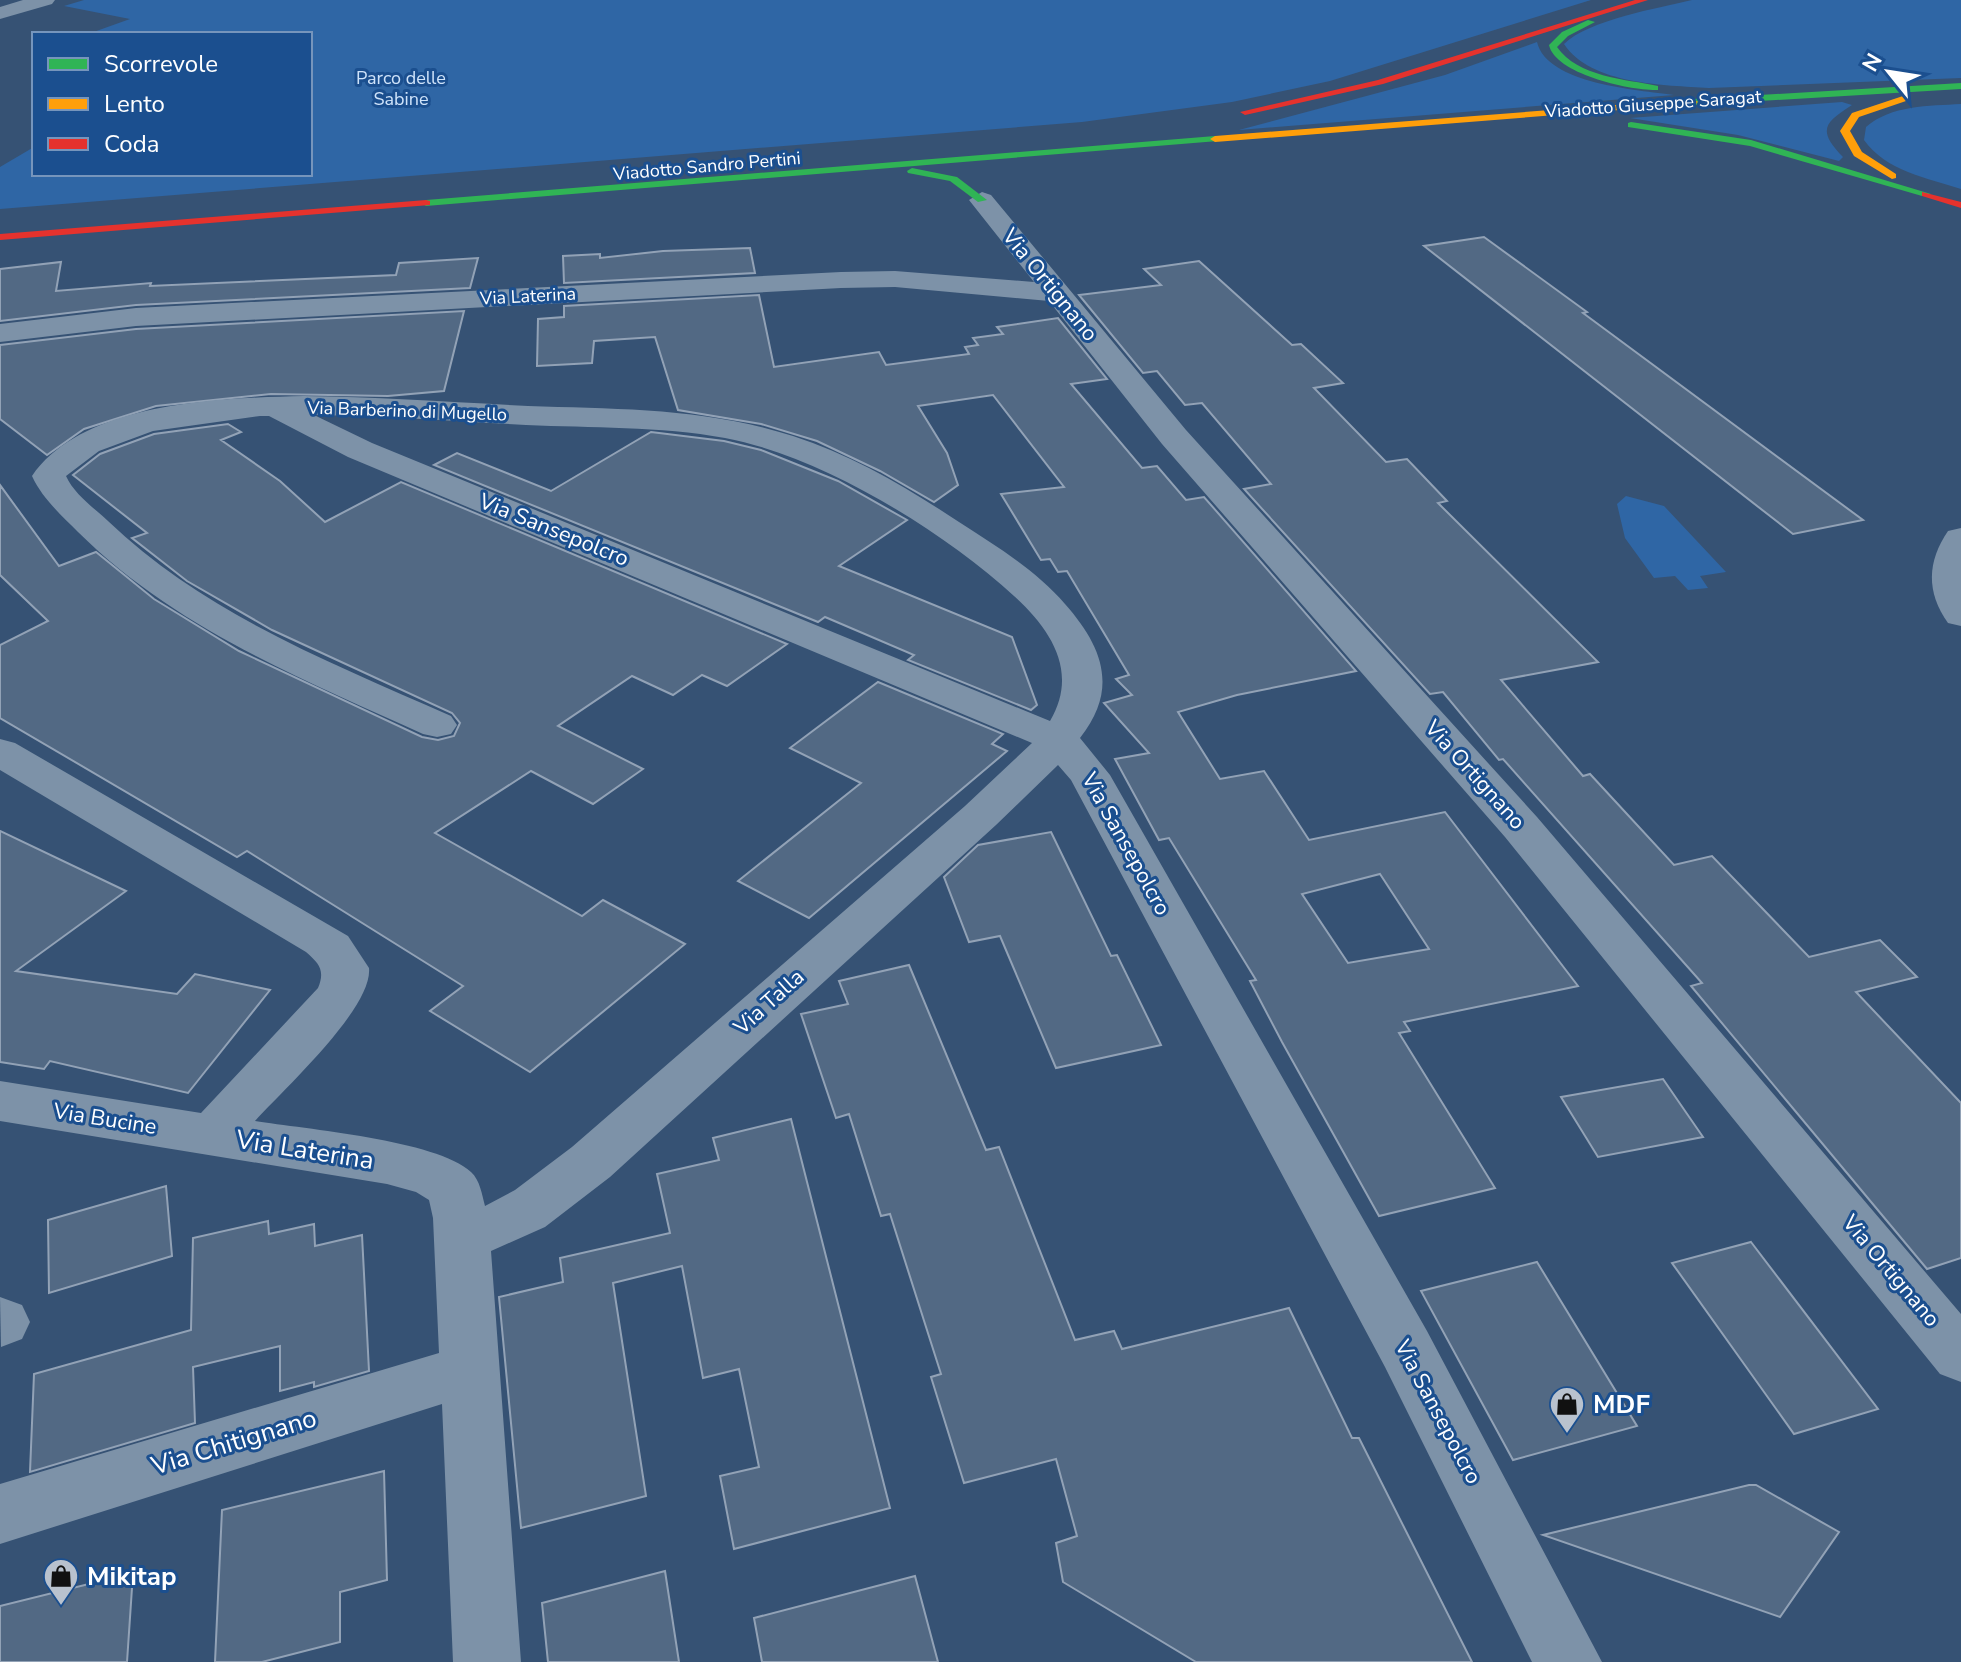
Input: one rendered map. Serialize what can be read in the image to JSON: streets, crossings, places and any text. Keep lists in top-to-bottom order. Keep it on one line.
{"streets":{"main road":["Viadotto Giuseppe Saragat","Viadotto Sandro Pertini"],"street":["Via Ortignano","Via Laterina","Via Barberino di Mugello","Via Sansepolcro","Via Talla","Via Bucine","Via Chitignano"]},"crossings":[["Viadotto Giuseppe Saragat","Viadotto Sandro Pertini"],["Via Ortignano","Via Laterina"],["Via Laterina","Via Talla"],["Via Laterina","Via Bucine"],["Via Laterina","Via Chitignano"],["Via Barberino di Mugello","Via Sansepolcro"],["Via Barberino di Mugello","Via Talla"],["Via Sansepolcro","Via Talla"]],"parks":["Parco delle Sabine"],"places":{"shop":["MDF","Mikitap"]},"legend":["Scorrevole","Lento","Coda"],"north":"top left"}
